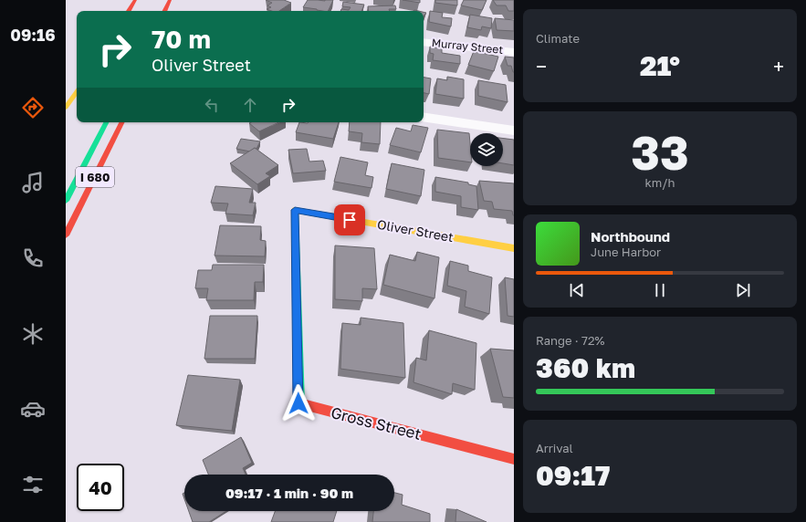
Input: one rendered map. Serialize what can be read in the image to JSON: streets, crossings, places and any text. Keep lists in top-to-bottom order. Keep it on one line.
{"streets":{"main road":["I 680","Oliver Street","Gross Street"],"street":["Murray Street"]},"crossings":[["Oliver Street","Gross Street"]],"page":{"tabs":"09:16","tile":["Climate",["33","km/h"],["Range · 72%","360 km"],["Arrival","09:17"]],"turn":["70 m","Oliver Street"],"heat":["−","21°","+"],"song":["Northbound","June Harbor"],"limit":"40","trip":"09:17 · 1 min · 90 m"}}
